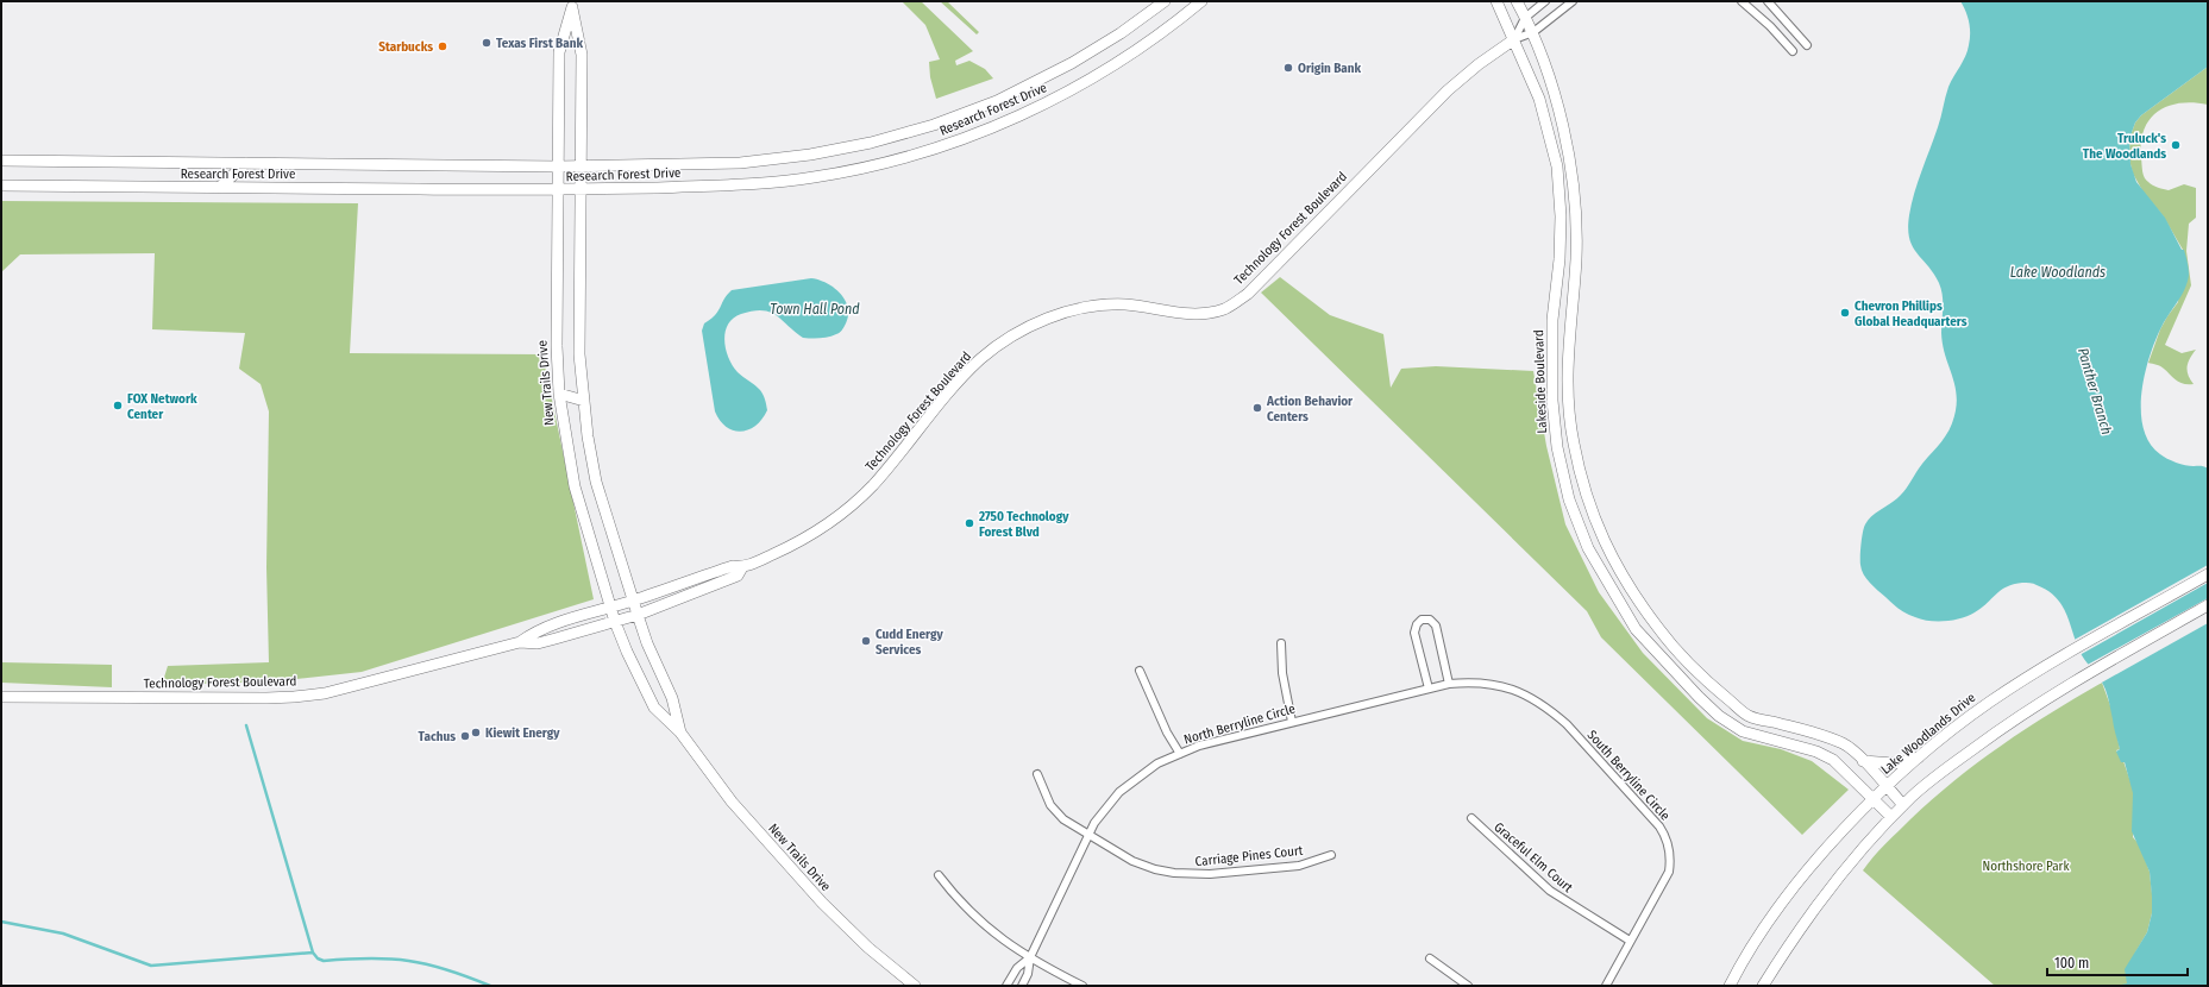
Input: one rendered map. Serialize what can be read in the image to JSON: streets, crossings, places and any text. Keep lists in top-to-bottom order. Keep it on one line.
{"streets":{"street":["Research Forest Drive","Technology Forest Boulevard","Lakeside Boulevard","New Trails Drive","North Berryline Circle","Lake Woodlands Drive","South Berryline Circle","Carriage Pines Court","Graceful Elm Court"]},"crossings":[["Research Forest Drive","New Trails Drive"],["Technology Forest Boulevard","Lakeside Boulevard"],["Technology Forest Boulevard","New Trails Drive"],["Lakeside Boulevard","Lake Woodlands Drive"],["North Berryline Circle","South Berryline Circle"],["North Berryline Circle","Carriage Pines Court"],["South Berryline Circle","Graceful Elm Court"]],"water":["Lake Woodlands","Town Hall Pond","Panther Branch"],"parks":["Northshore Park"],"places":["Texas First Bank","Starbucks","Origin Bank","Truluck's The Woodlands","Chevron Phillips Global Headquarters","FOX Network Center","Action Behavior Centers","2750 Technology Forest Blvd","Cudd Energy Services","Kiewit Energy","Tachus"],"scale_bar":"100 m"}
